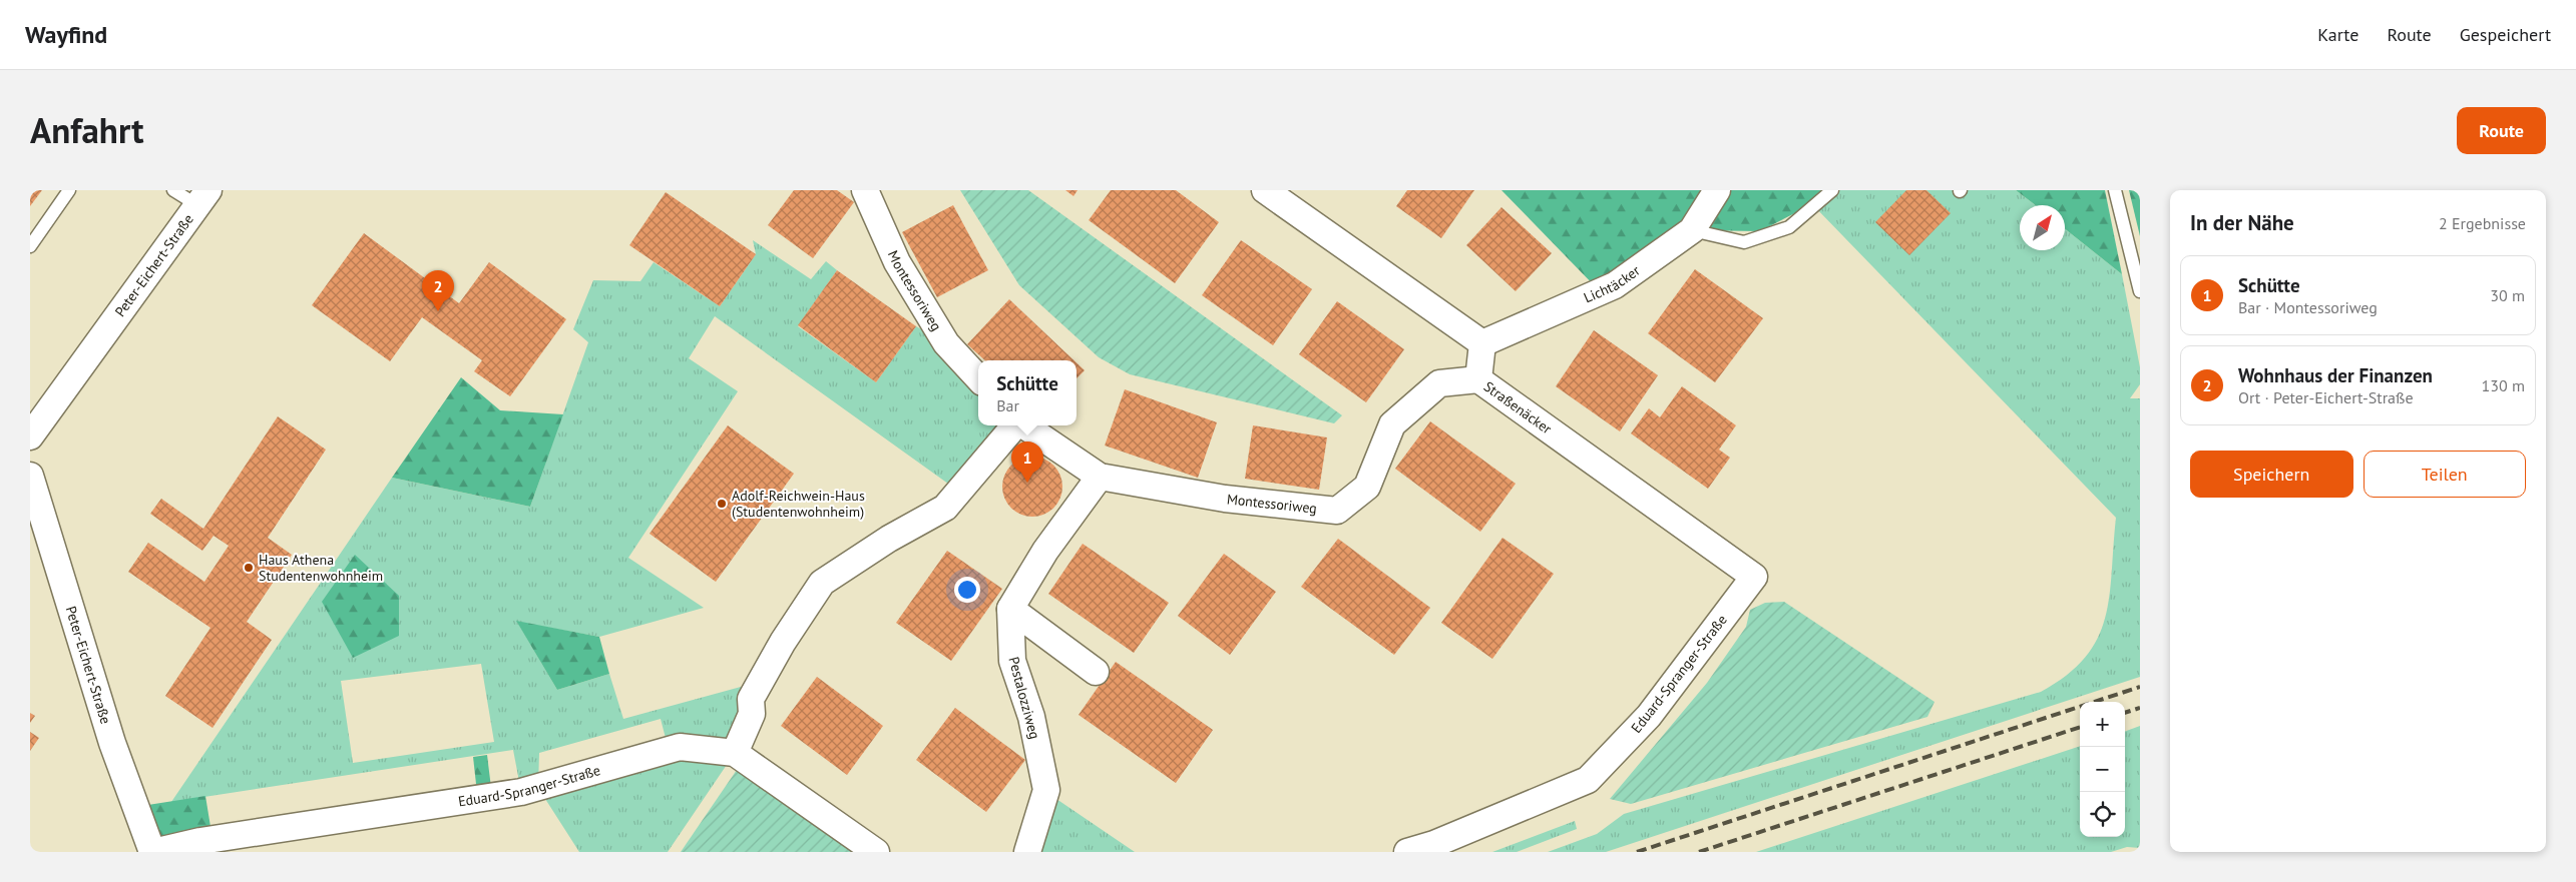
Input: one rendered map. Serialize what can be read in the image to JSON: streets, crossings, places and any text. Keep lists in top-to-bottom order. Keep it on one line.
{"streets":{"street":["Peter-Eichert-Straße","Lichtäcker","Montessoriweg","Straßenäcker","Eduard-Spranger-Straße","Pestalozziweg"]},"crossings":[["Peter-Eichert-Straße","Eduard-Spranger-Straße"],["Lichtäcker","Straßenäcker"],["Montessoriweg","Straßenäcker"],["Straßenäcker","Eduard-Spranger-Straße"]],"places":["Adolf-Reichwein-Haus (Studentenwohnheim)","Haus Athena Studentenwohnheim"],"north":"top right","page":{"header":"Wayfind","nav":["Karte","Route","Gespeichert"],"title":"Anfahrt","buttons":["Route",["Speichern","Teilen"]],"heading":["In der Nähe","2 Ergebnisse"],"list":[{"mark":"1","name":"Schütte","note":"Bar · Montessoriweg","value":"30 m"},{"mark":"2","name":"Wohnhaus der Finanzen","note":"Ort · Peter-Eichert-Straße","value":"130 m"}],"pins":["2","1"],"popup":["Schütte","Bar"],"map_buttons":["+","−"]}}
